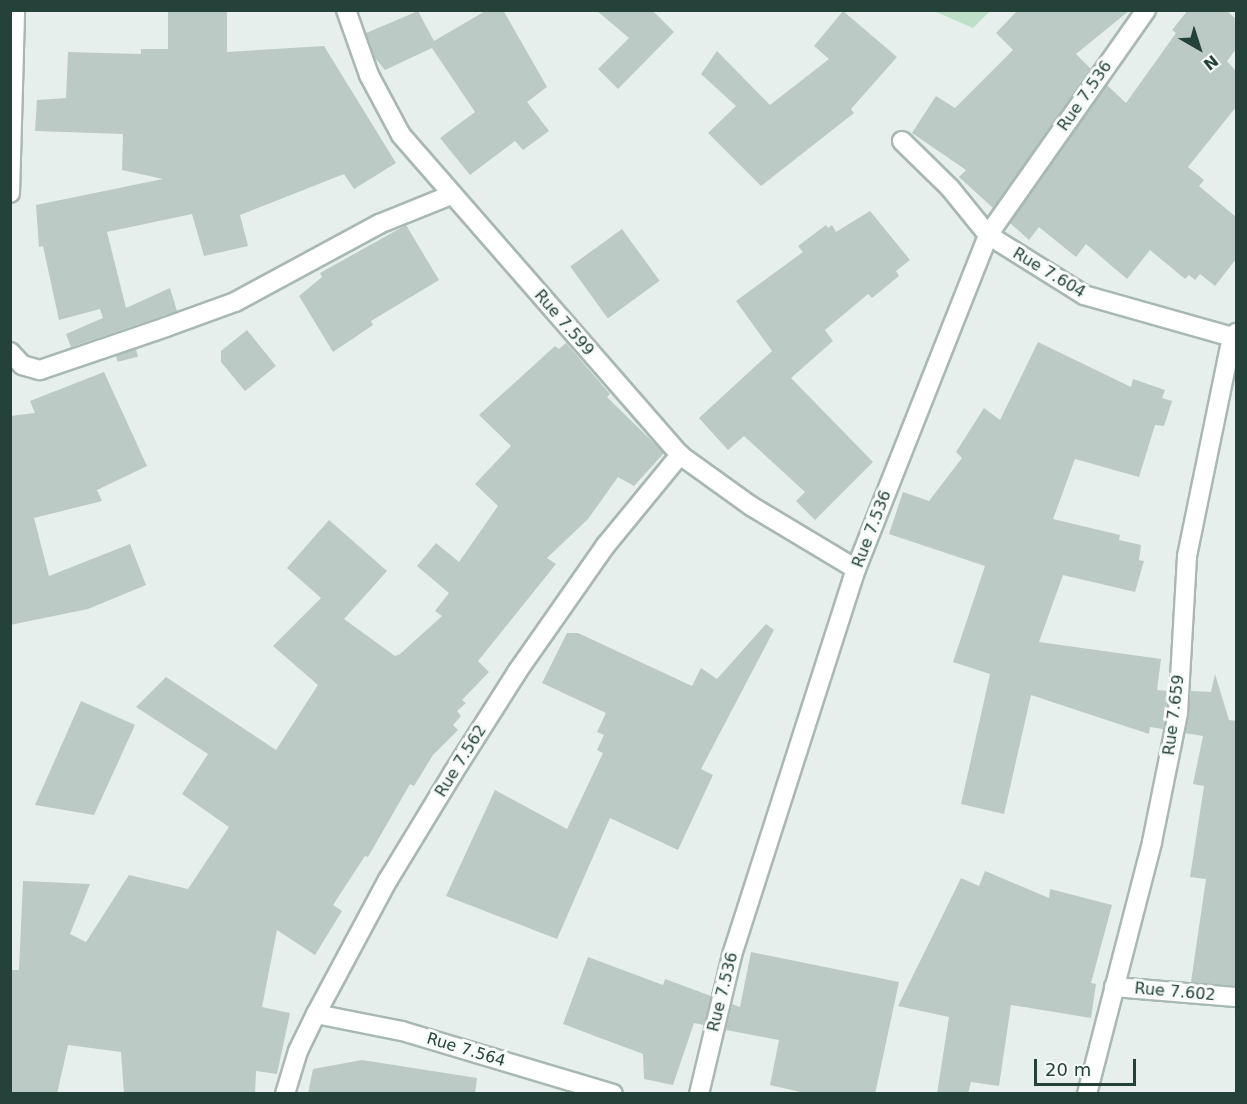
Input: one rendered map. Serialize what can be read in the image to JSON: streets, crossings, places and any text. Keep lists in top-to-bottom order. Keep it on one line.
{"streets":{"street":["Rue 7.536","Rue 7.604","Rue 7.599","Rue 7.659","Rue 7.562","Rue 7.602","Rue 7.564"]},"crossings":[["Rue 7.536","Rue 7.604"],["Rue 7.536","Rue 7.599"],["Rue 7.604","Rue 7.659"],["Rue 7.599","Rue 7.562"],["Rue 7.659","Rue 7.602"],["Rue 7.562","Rue 7.564"]],"scale_bar":"20 m","north":"bottom right"}
